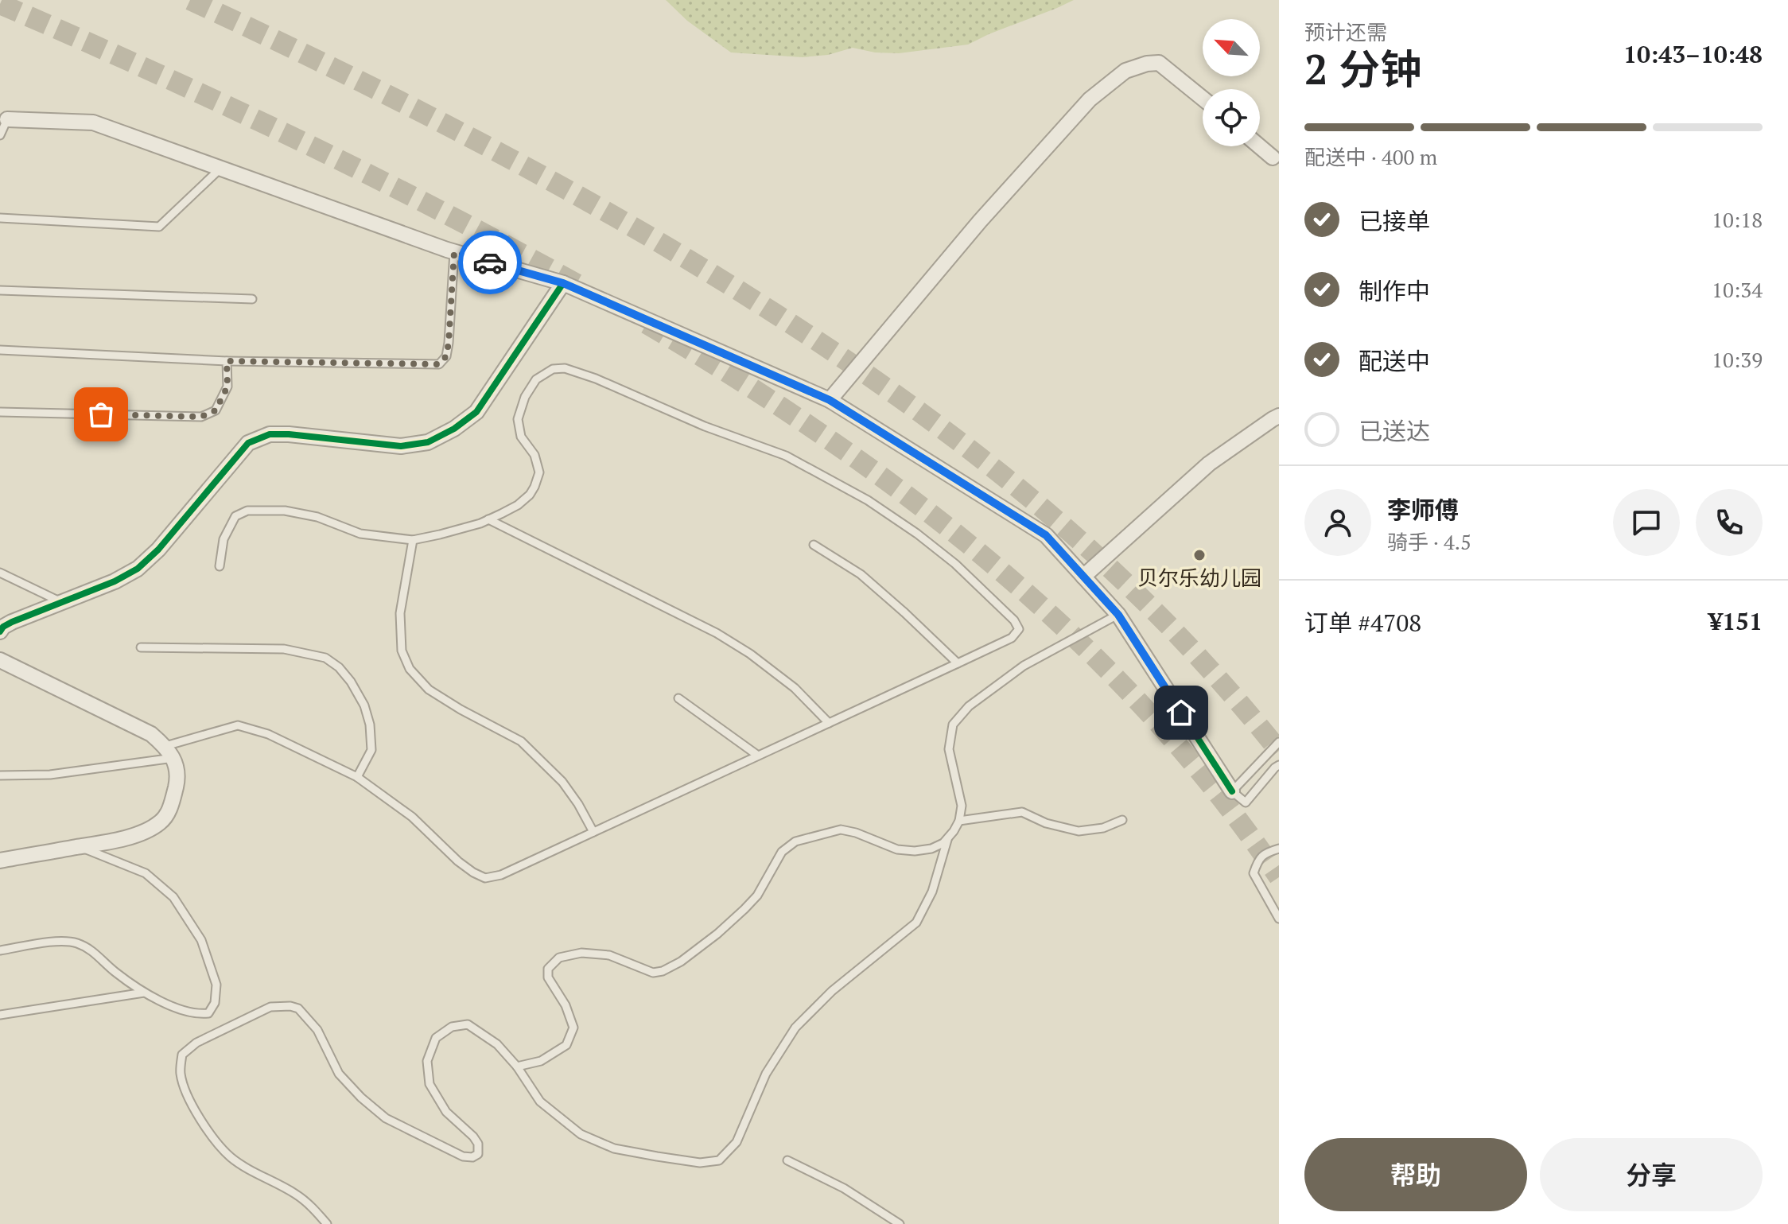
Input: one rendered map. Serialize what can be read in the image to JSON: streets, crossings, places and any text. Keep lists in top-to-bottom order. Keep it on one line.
{"places":["贝尔乐幼儿园"],"north":"top left","page":{"heading":["2 分钟","预计还需","10:43–10:48"],"panel":["李师傅","骑手 · 4.5","订单 #4708","¥151"],"bar":"配送中 · 400 m","list":[["已接单","10:18"],["制作中","10:34"],["配送中","10:39"],"已送达"],"buttons":["帮助","分享"]}}
